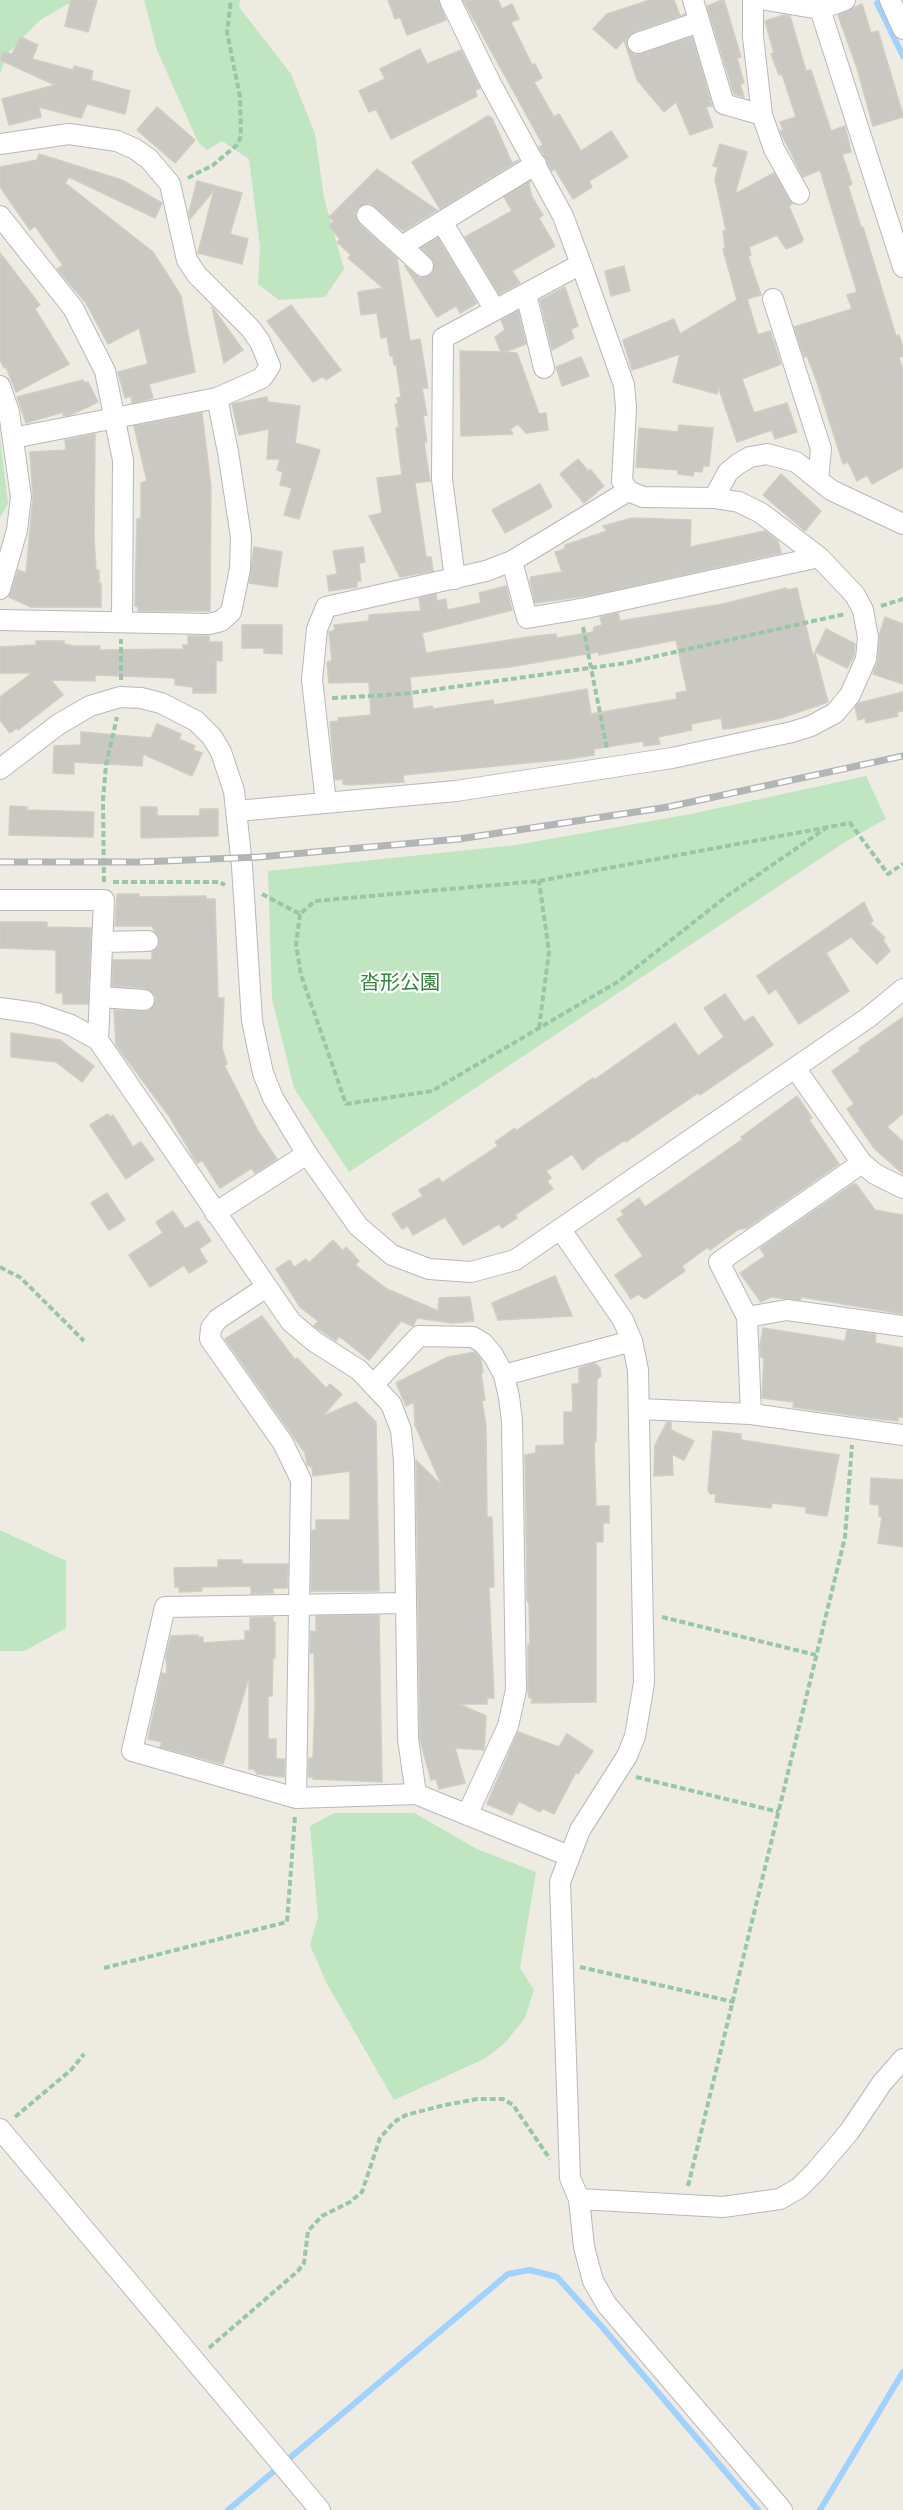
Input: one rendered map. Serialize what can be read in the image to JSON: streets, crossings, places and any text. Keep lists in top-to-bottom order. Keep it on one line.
{"parks":["沓形公園"]}
